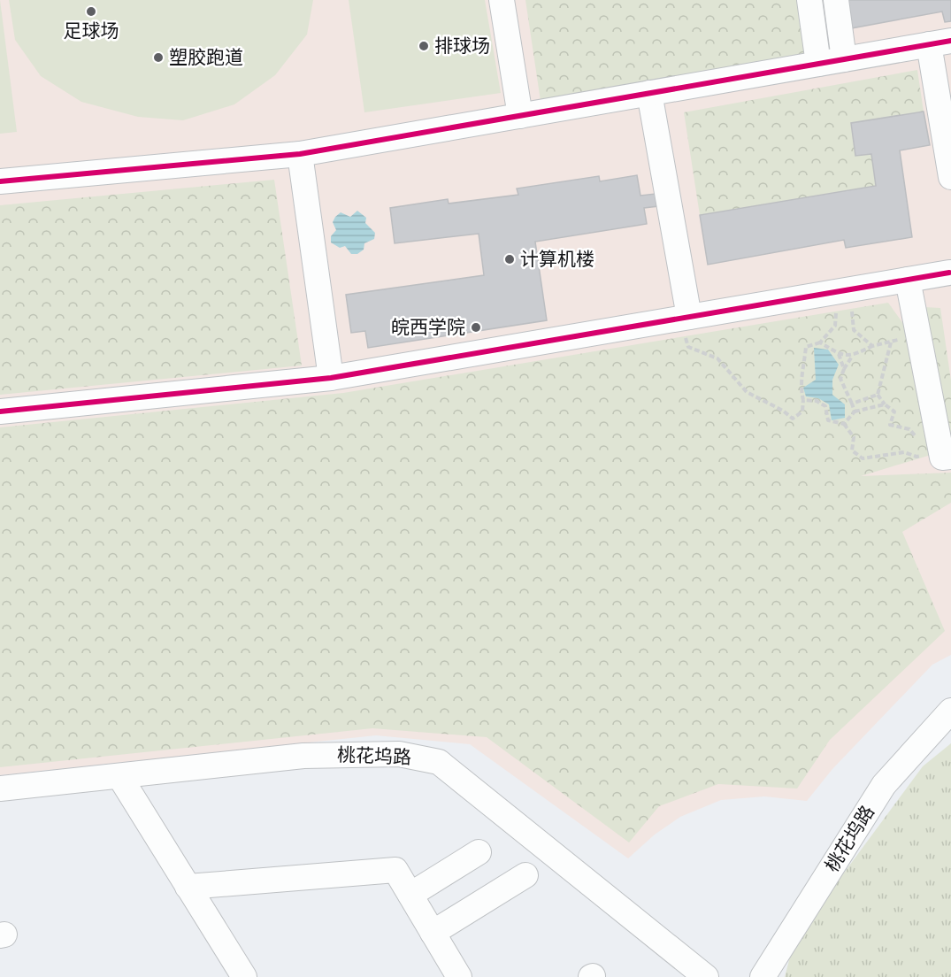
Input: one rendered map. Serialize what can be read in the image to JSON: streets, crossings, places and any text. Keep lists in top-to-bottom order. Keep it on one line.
{"streets":{"street":["桃花坞路"]},"places":["足球场","排球场","塑胶跑道","计算机楼","皖西学院"]}
